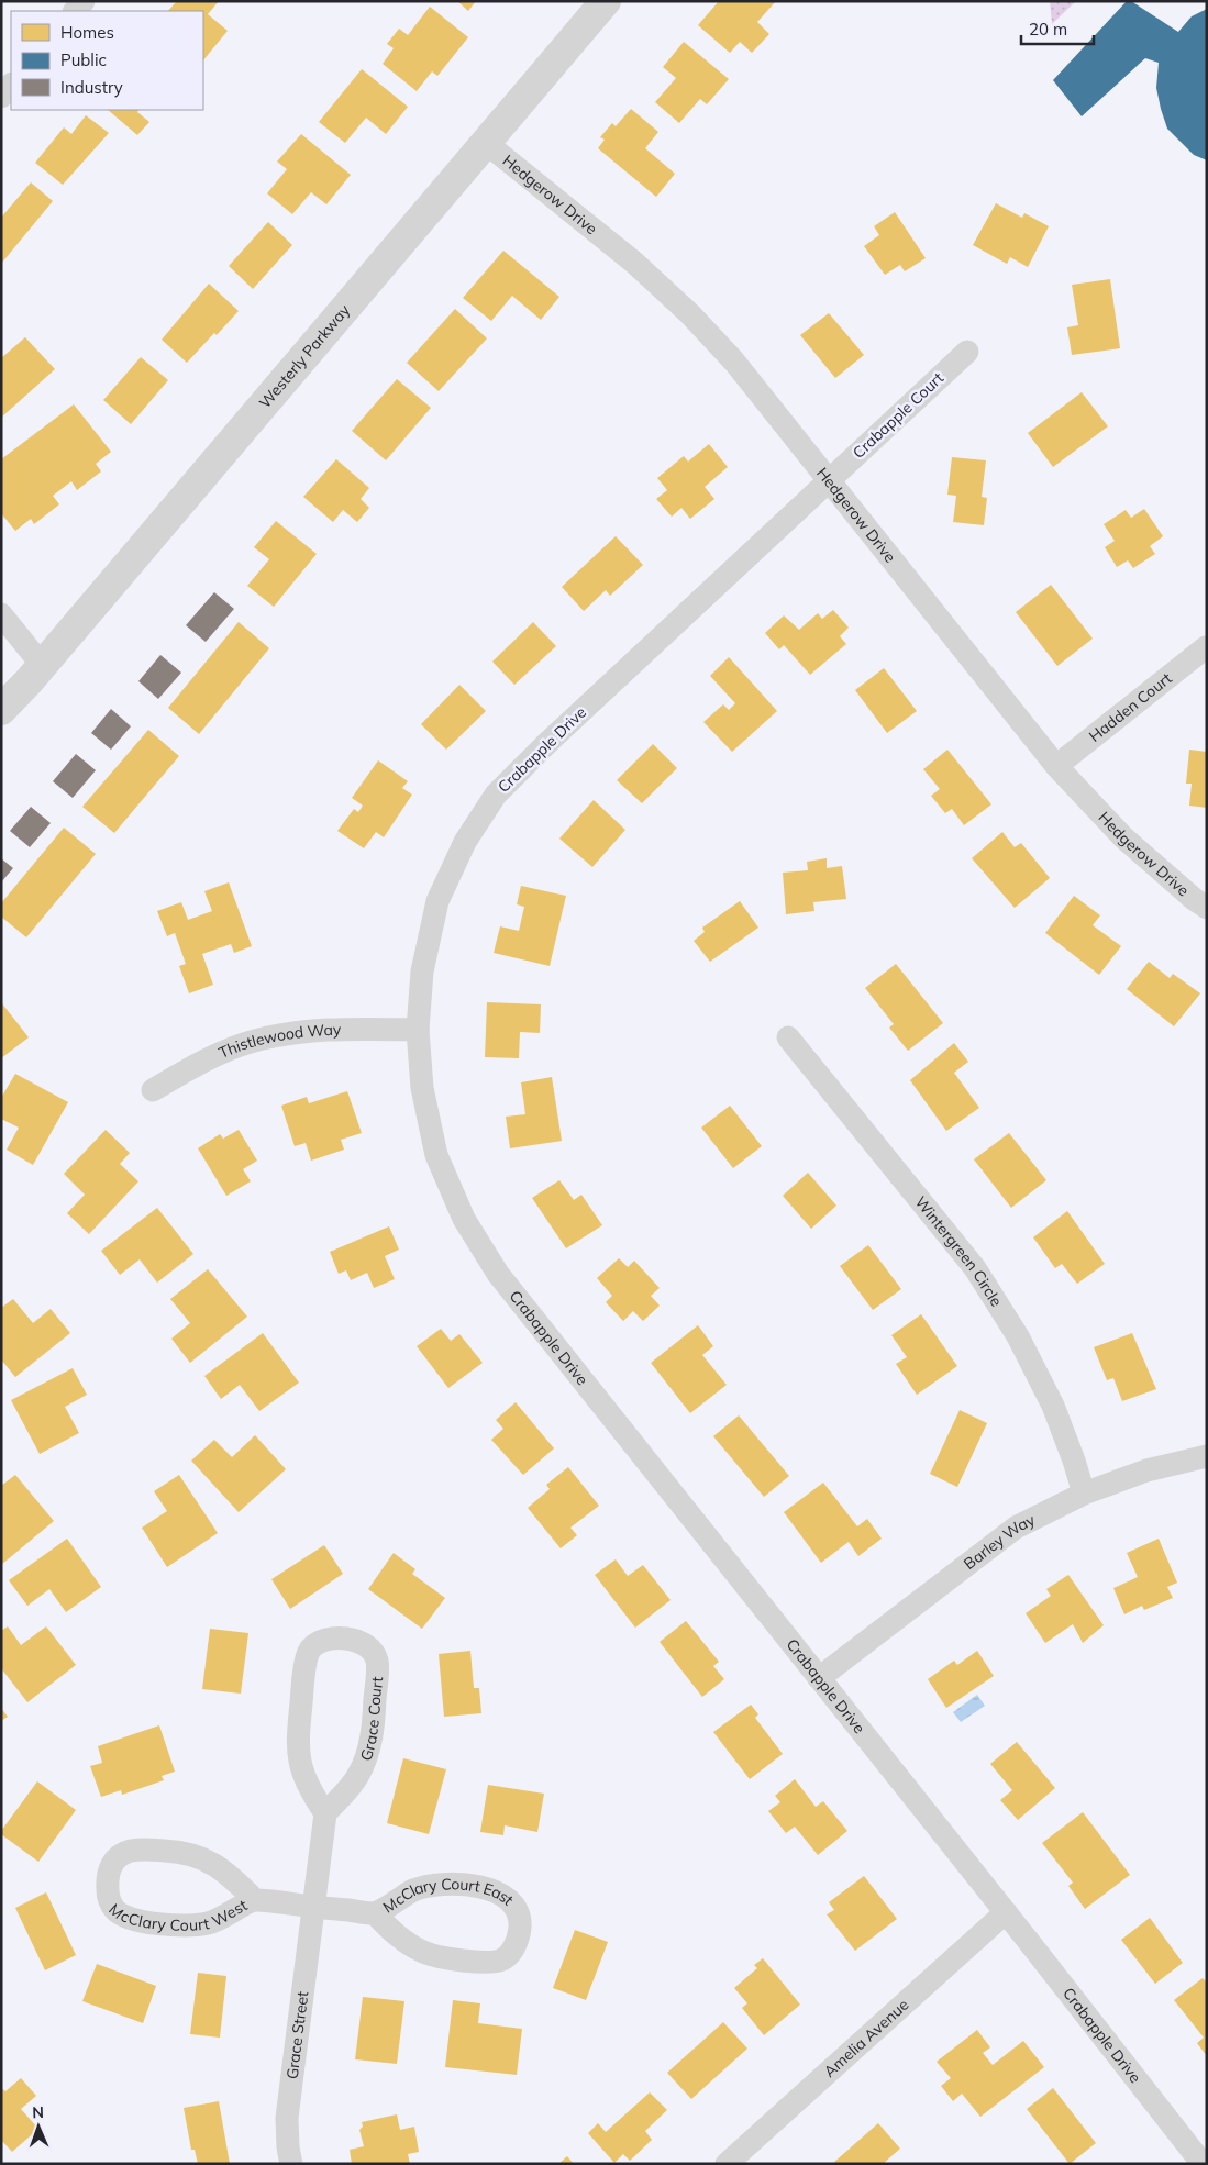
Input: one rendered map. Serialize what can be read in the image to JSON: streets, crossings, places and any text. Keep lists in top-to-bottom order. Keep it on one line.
{"streets":{"main road":["Westerly Parkway"],"street":["Hedgerow Drive","Crabapple Court","Hadden Court","Crabapple Drive","Thistlewood Way","Wintergreen Circle","Barley Way","Grace Court","McClary Court West","McClary Court East","Grace Street","Amelia Avenue"]},"crossings":[["Hedgerow Drive","Westerly Parkway"],["Hedgerow Drive","Crabapple Court"],["Hedgerow Drive","Hadden Court"],["Hedgerow Drive","Crabapple Drive"],["Crabapple Court","Crabapple Drive"],["Crabapple Drive","Thistlewood Way"],["Crabapple Drive","Barley Way"],["Crabapple Drive","Amelia Avenue"],["Wintergreen Circle","Barley Way"],["McClary Court West","McClary Court East"],["McClary Court West","Grace Street"],["McClary Court East","Grace Street"]],"legend":["Homes","Public","Industry"],"scale_bar":"20 m","north":"top"}
